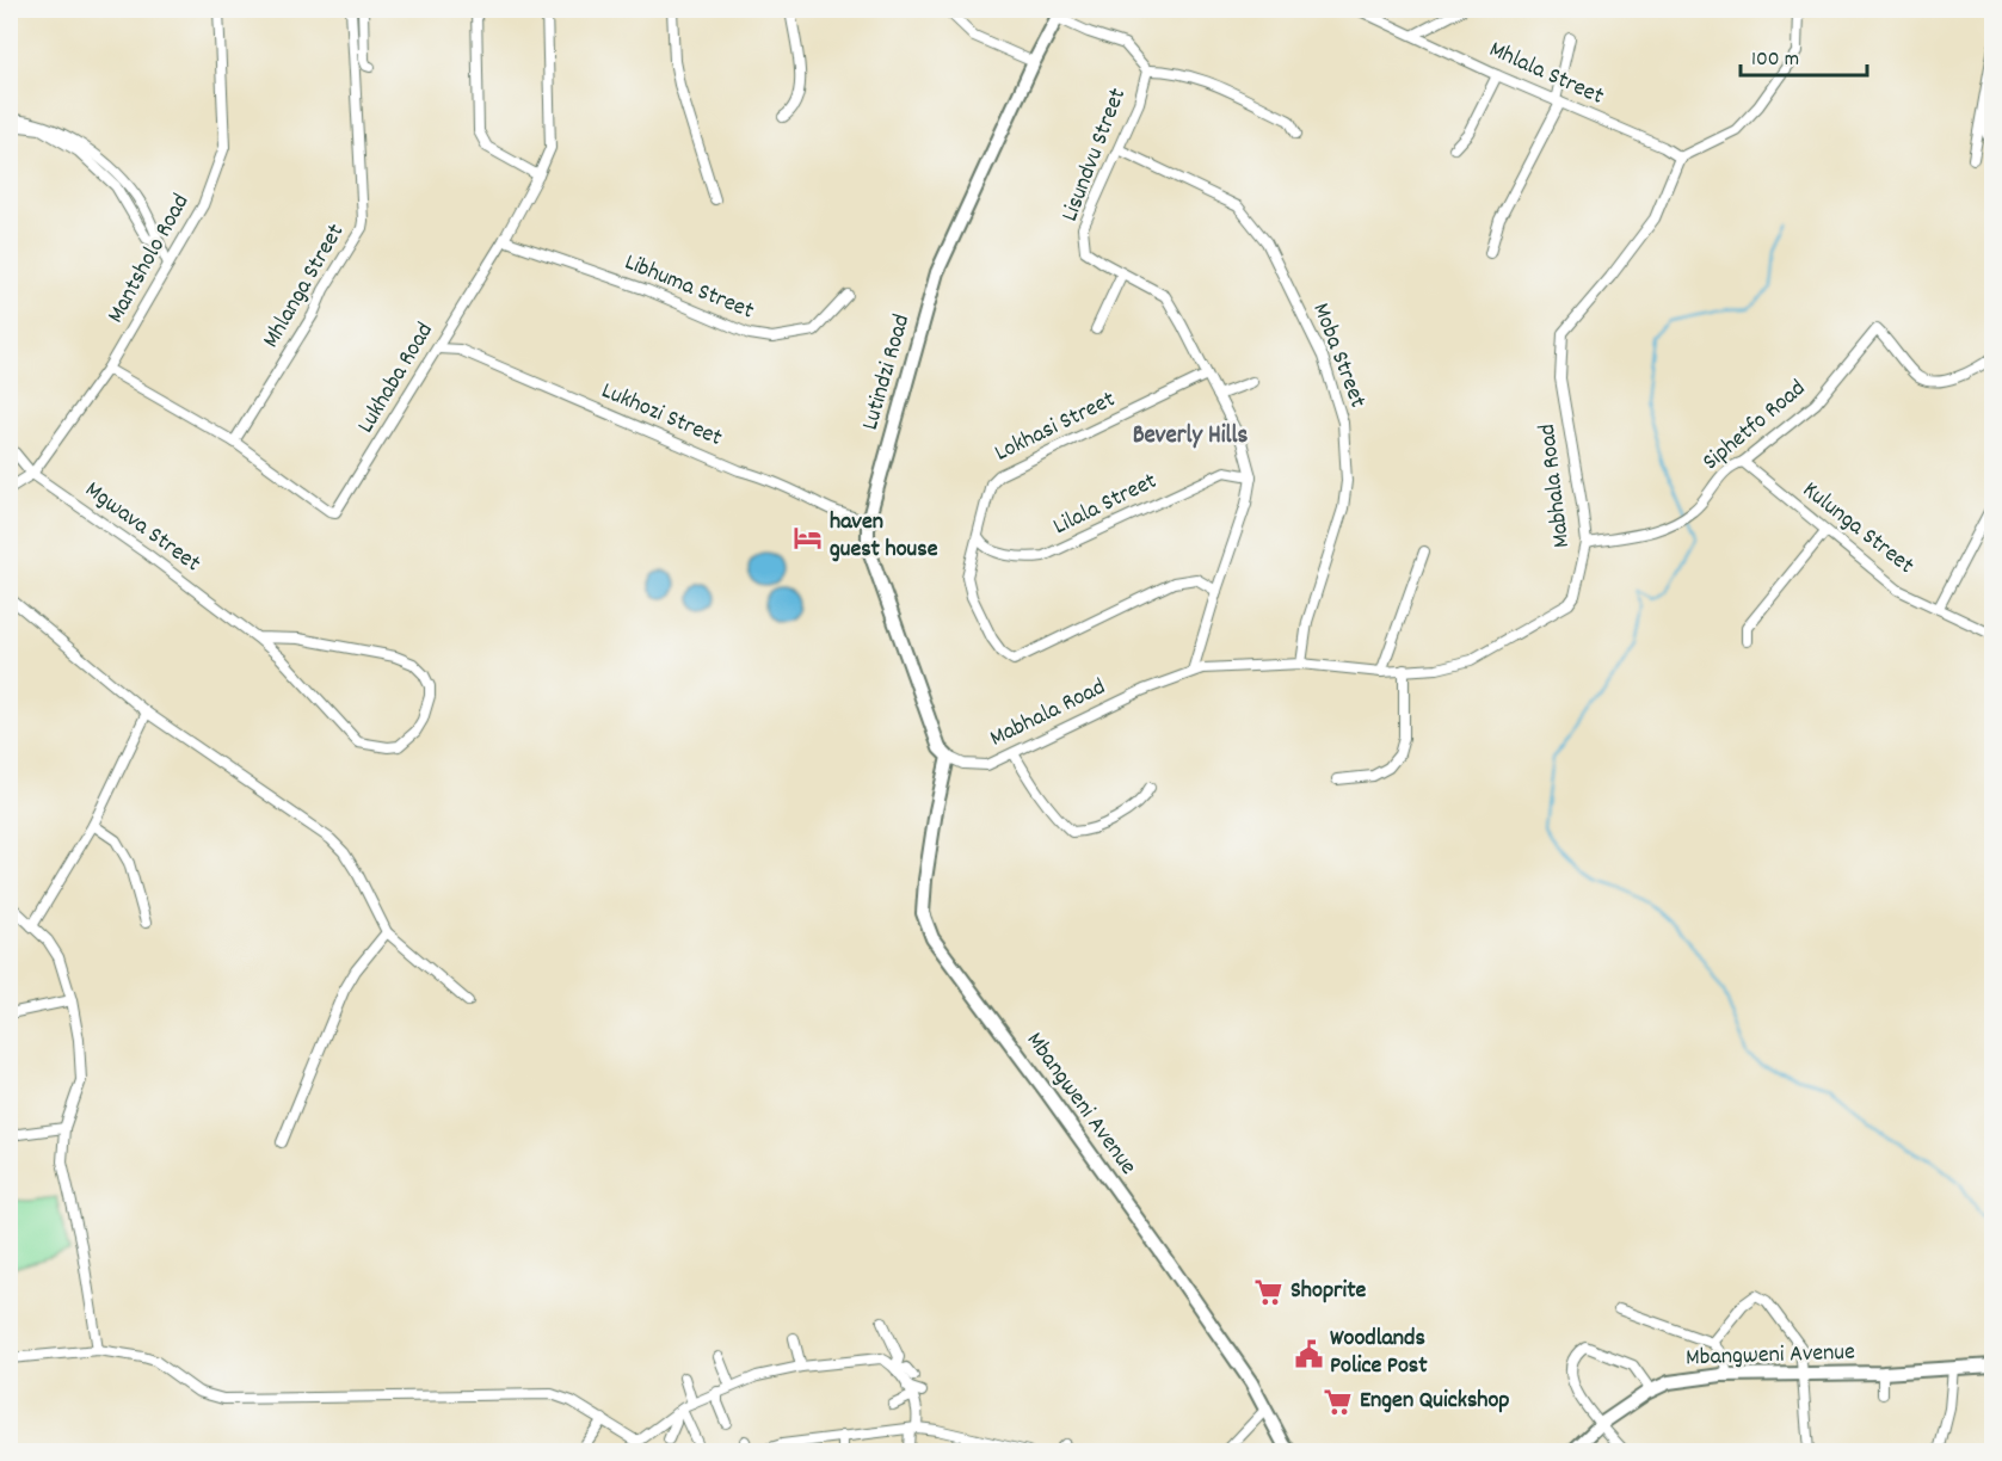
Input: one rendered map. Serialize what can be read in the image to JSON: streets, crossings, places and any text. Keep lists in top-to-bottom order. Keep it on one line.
{"streets":{"street":["Mhlala Street","Lisundvu Street","Mantsholo Road","Mhlanga Street","Libhuma Street","Moba Street","Lutindzi Road","Lukhaba Road","Lukhozi Street","Siphetfo Road","Lokhasi Street","Mabhala Road","Lilala Street","Mgwava Street","Kulunga Street","Mbangweni Avenue"]},"crossings":[["Mhlala Street","Mabhala Road"],["Lisundvu Street","Moba Street"],["Lisundvu Street","Lutindzi Road"],["Lisundvu Street","Lokhasi Street"],["Lisundvu Street","Mabhala Road"],["Lisundvu Street","Lilala Street"],["Mantsholo Road","Lukhaba Road"],["Mantsholo Road","Mgwava Street"],["Mhlanga Street","Lukhaba Road"],["Libhuma Street","Lukhaba Road"],["Moba Street","Mabhala Road"],["Lutindzi Road","Lukhozi Street"],["Lutindzi Road","Mabhala Road"],["Lutindzi Road","Mbangweni Avenue"],["Lukhaba Road","Lukhozi Street"],["Siphetfo Road","Mabhala Road"],["Siphetfo Road","Kulunga Street"],["Lokhasi Street","Lilala Street"],["Mabhala Road","Mbangweni Avenue"]],"districts":["Beverly Hills"],"places":{"hotel":["haven guest house"],"supermarket":["Shoprite","Engen Quickshop"],"public building":["Woodlands Police Post"]},"scale_bar":"100 m"}
